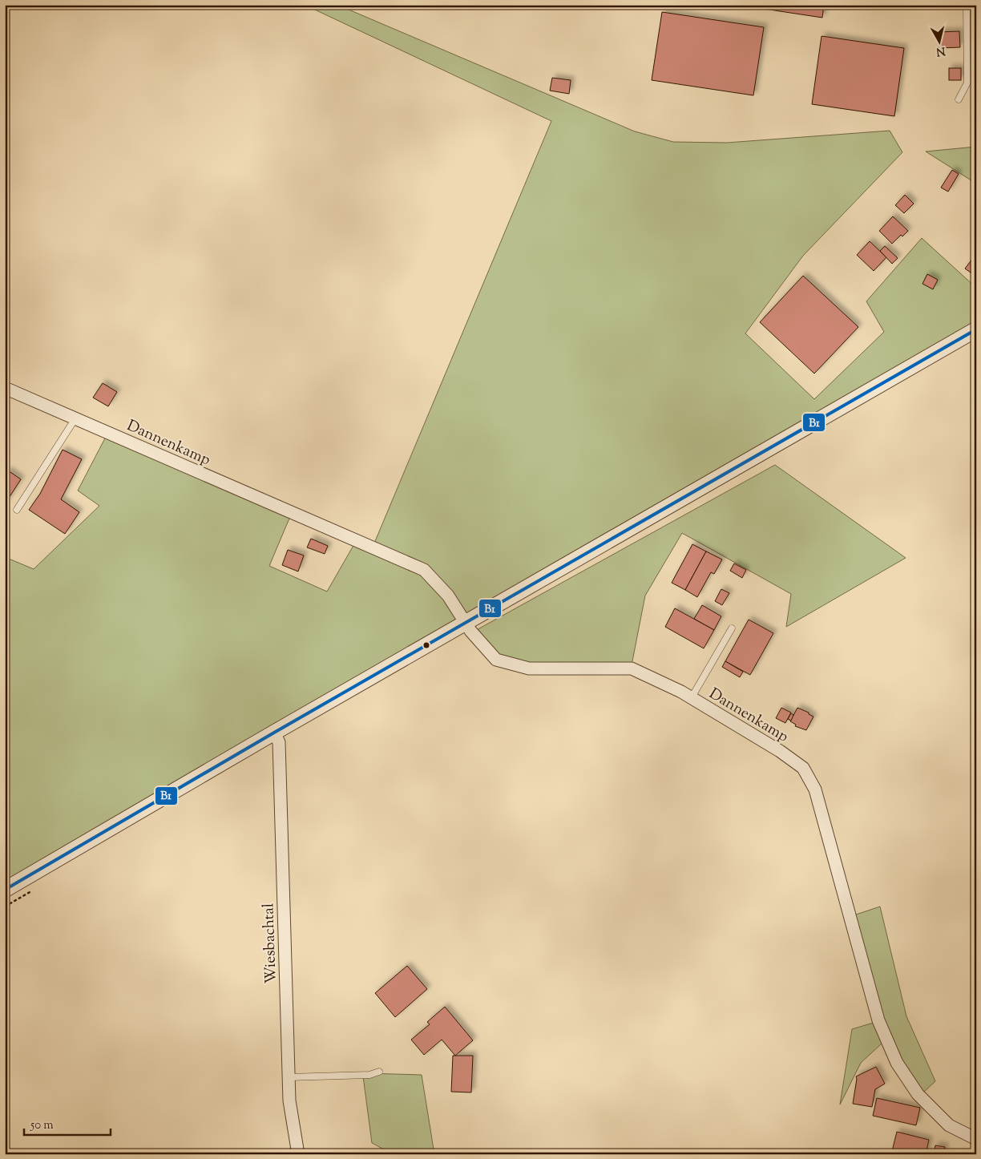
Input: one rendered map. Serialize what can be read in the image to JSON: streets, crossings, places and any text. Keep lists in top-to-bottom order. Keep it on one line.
{"streets":{"street":["Dannenkamp","Wiesbachtal"]},"lines":["transit line B1"],"scale_bar":"50 m","north":"bottom"}
